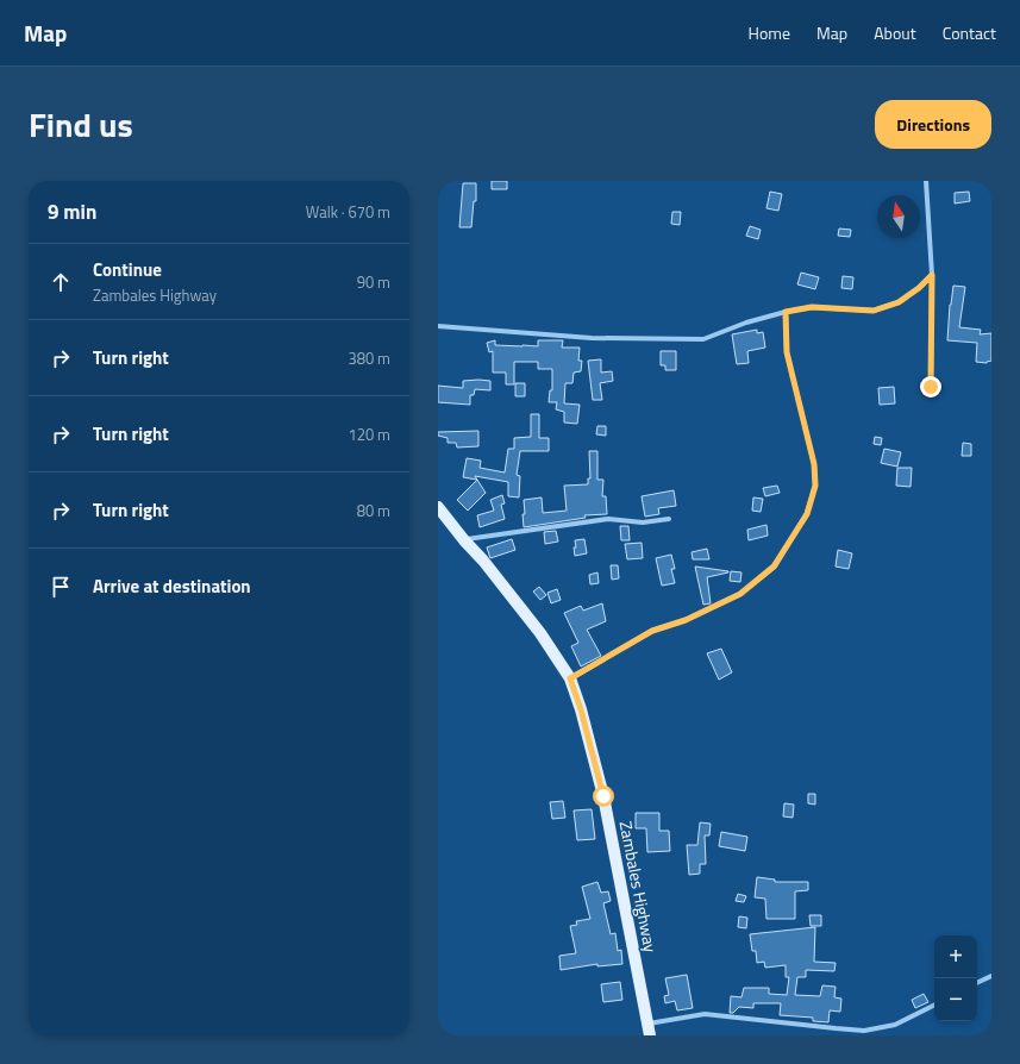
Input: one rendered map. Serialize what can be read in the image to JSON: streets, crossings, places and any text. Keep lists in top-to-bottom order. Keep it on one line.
{"streets":{"main road":["Zambales Highway"]},"north":"top","page":{"header":"Map","nav":["Home","Map","About","Contact"],"title":"Find us","buttons":"Directions","heading":["9 min","Walk · 670 m"],"list":[["Continue","Zambales Highway","90 m"],["Turn right","380 m"],["Turn right","120 m"],["Turn right","80 m"],"Arrive at destination"],"map_buttons":["+","−"]}}
